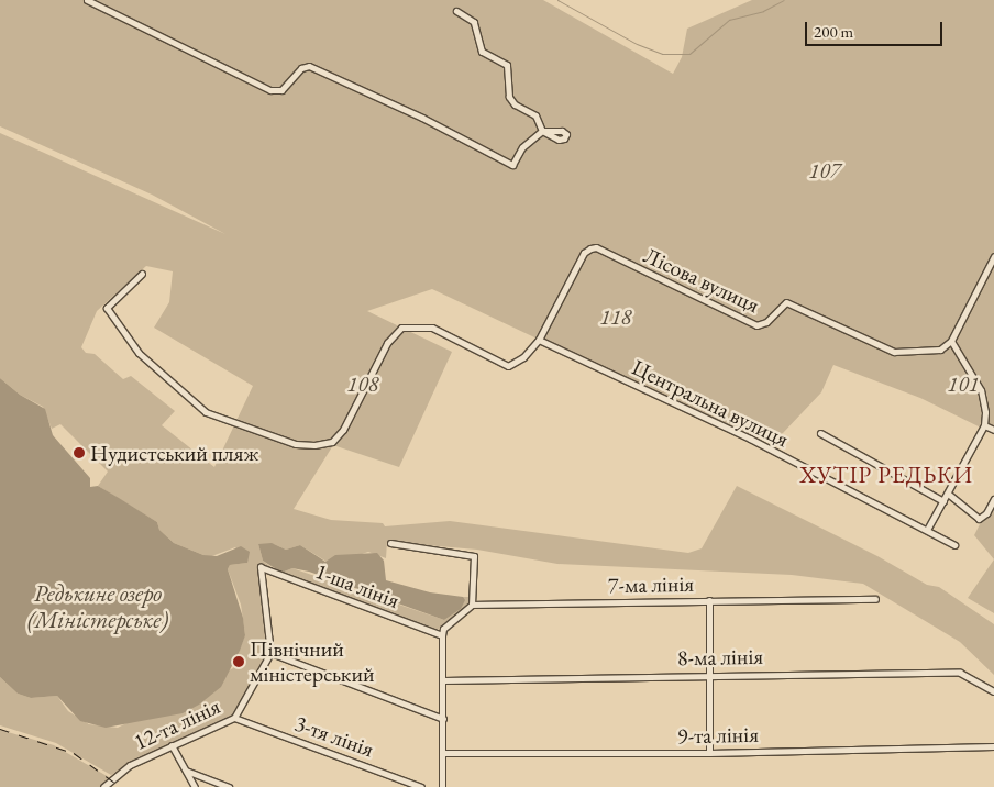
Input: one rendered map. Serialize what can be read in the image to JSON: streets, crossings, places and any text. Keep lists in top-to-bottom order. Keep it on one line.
{"streets":{"street":["Лісова вулиця","Центральна вулиця","7-ма лінія","1-ша лінія","8-ма лінія","12-та лінія","9-та лінія","3-тя лінія"]},"crossings":[["Лісова вулиця","Центральна вулиця"],["1-ша лінія","12-та лінія"],["12-та лінія","3-тя лінія"]],"districts":["ХУТІР РЕДЬКИ"],"water":["Редькине озеро (Міністерське)"],"parks":["107","118","108","101"],"places":["Нудистський пляж","Північний міністерський"],"scale_bar":"200 m"}
